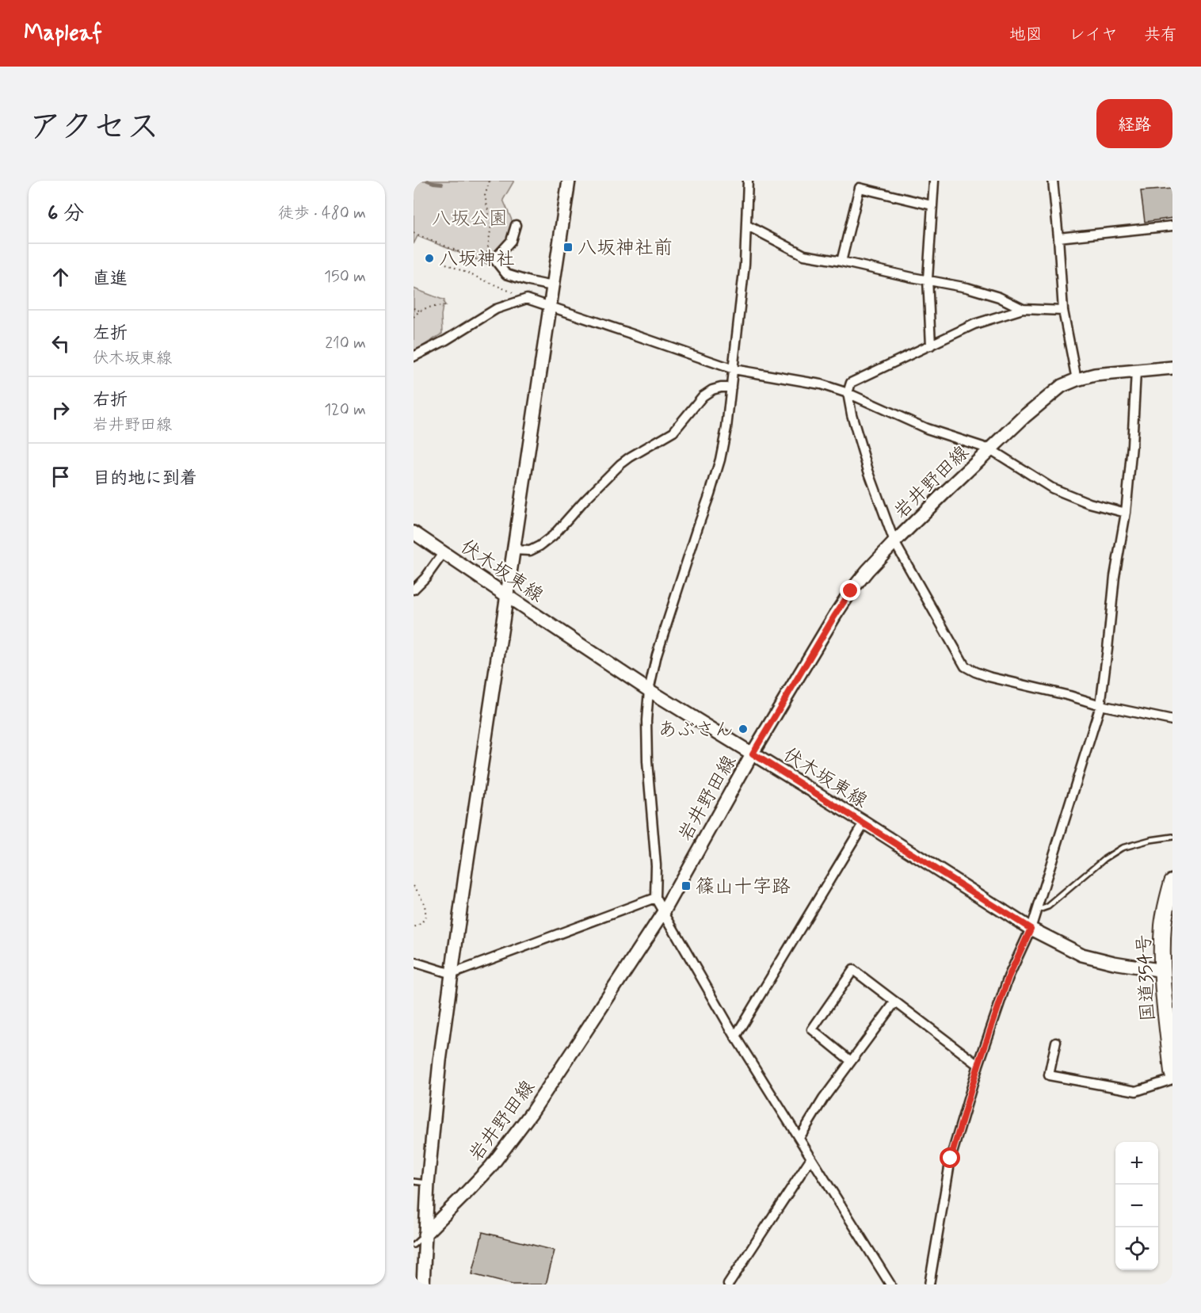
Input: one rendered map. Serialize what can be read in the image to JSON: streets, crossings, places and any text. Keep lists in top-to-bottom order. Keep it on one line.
{"streets":{"highway":["国道354号"],"main road":["岩井野田線","伏木坂東線"]},"crossings":[["岩井野田線","伏木坂東線"],["伏木坂東線","国道354号"]],"parks":["八坂公園"],"places":{"transit":["八坂神社前","篠山十字路"],"other":["八坂神社","あぶさん"]},"page":{"header":"Mapleaf","nav":["地図","レイヤ","共有"],"title":"アクセス","buttons":"経路","heading":["6 分","徒歩 · 480 m"],"list":[["直進","150 m"],["左折","伏木坂東線","210 m"],["右折","岩井野田線","120 m"],"目的地に到着"],"map_buttons":["+","−"]}}
